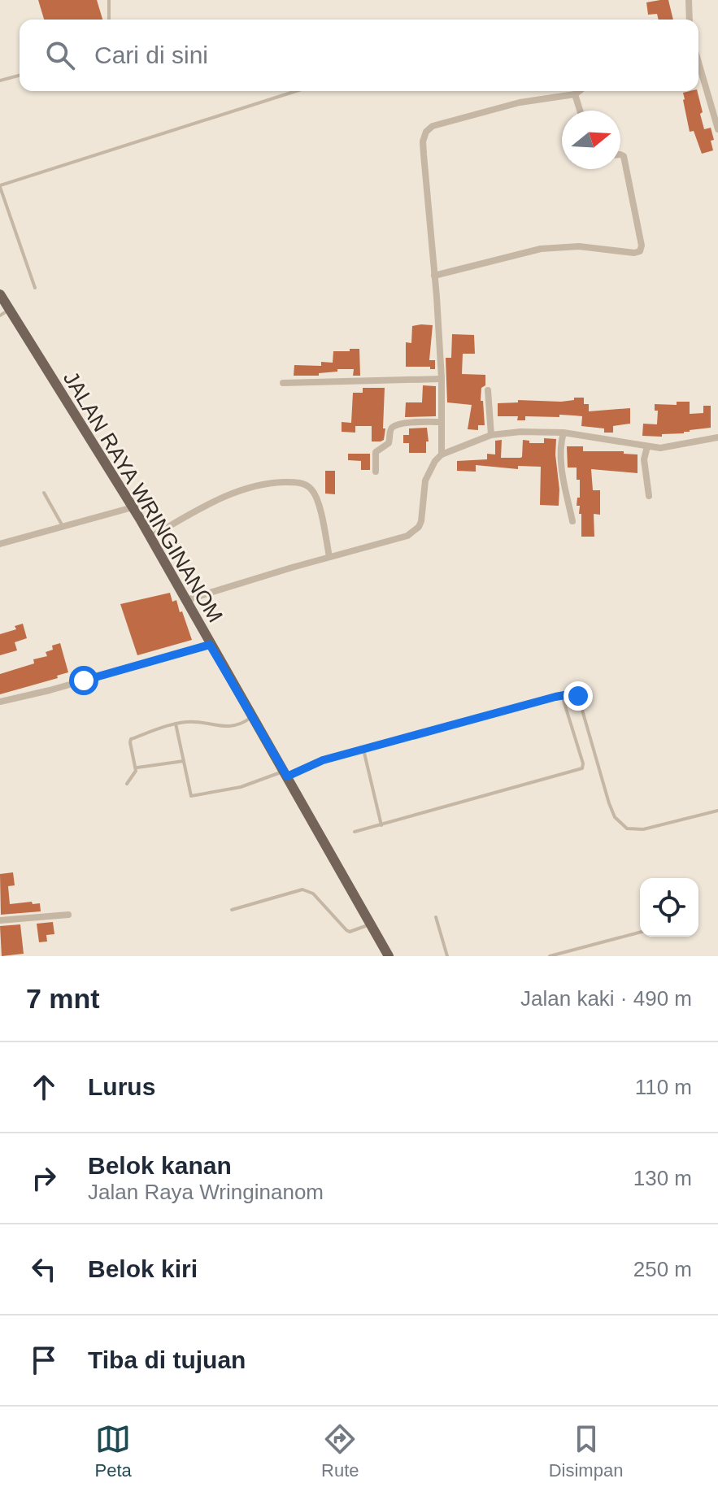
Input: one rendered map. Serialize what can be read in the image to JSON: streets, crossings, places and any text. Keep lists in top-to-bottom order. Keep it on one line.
{"streets":{"main road":["JALAN RAYA WRINGINANOM"]},"north":"right","page":{"search":"Cari di sini","heading":["7 mnt","Jalan kaki · 490 m"],"list":[["Lurus","110 m"],["Belok kanan","Jalan Raya Wringinanom","130 m"],["Belok kiri","250 m"],"Tiba di tujuan"],"nav":["Peta","Rute","Disimpan"]}}
